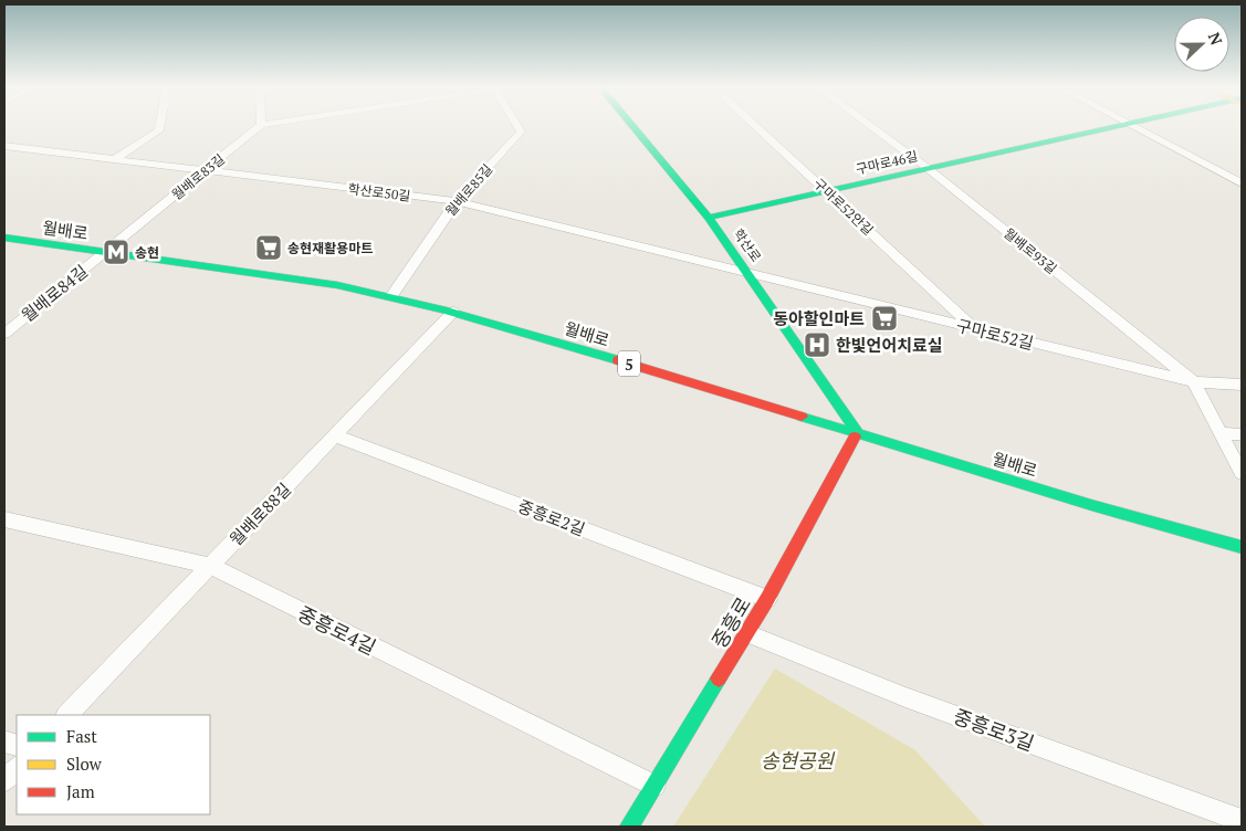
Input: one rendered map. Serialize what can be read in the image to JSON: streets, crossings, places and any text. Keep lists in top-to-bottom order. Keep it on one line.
{"streets":{"main road":["구마로46길","월배로","학산로","5","중흥로"],"street":["월배로83길","월배로85길","학산로50길","구마로52안길","월배로93길","월배로84길","구마로52길","월배로88길","중흥로2길","중흥로4길","중흥로3길"]},"crossings":[["구마로46길","구마로52안길"],["구마로46길","학산로"],["구마로46길","월배로93길"],["월배로83길","학산로50길"],["월배로83길","월배로"],["월배로83길","월배로84길"],["월배로85길","학산로50길"],["월배로85길","월배로"],["학산로50길","학산로"],["학산로50길","구마로52길"],["구마로52안길","구마로52길"],["월배로","학산로"],["월배로","월배로84길"],["월배로","월배로88길"],["월배로","중흥로"],["학산로","구마로52길"],["학산로","중흥로"],["월배로93길","구마로52길"],["월배로88길","중흥로2길"],["월배로88길","중흥로4길"],["중흥로2길","중흥로"],["중흥로","중흥로4길"],["중흥로","중흥로3길"]],"parks":["송현공원"],"places":{"supermarket":["송현재활용마트","동아할인마트"],"metro station":["송현"],"hospital":["한빛언어치료실"]},"legend":["Fast","Slow","Jam"],"north":"right"}
